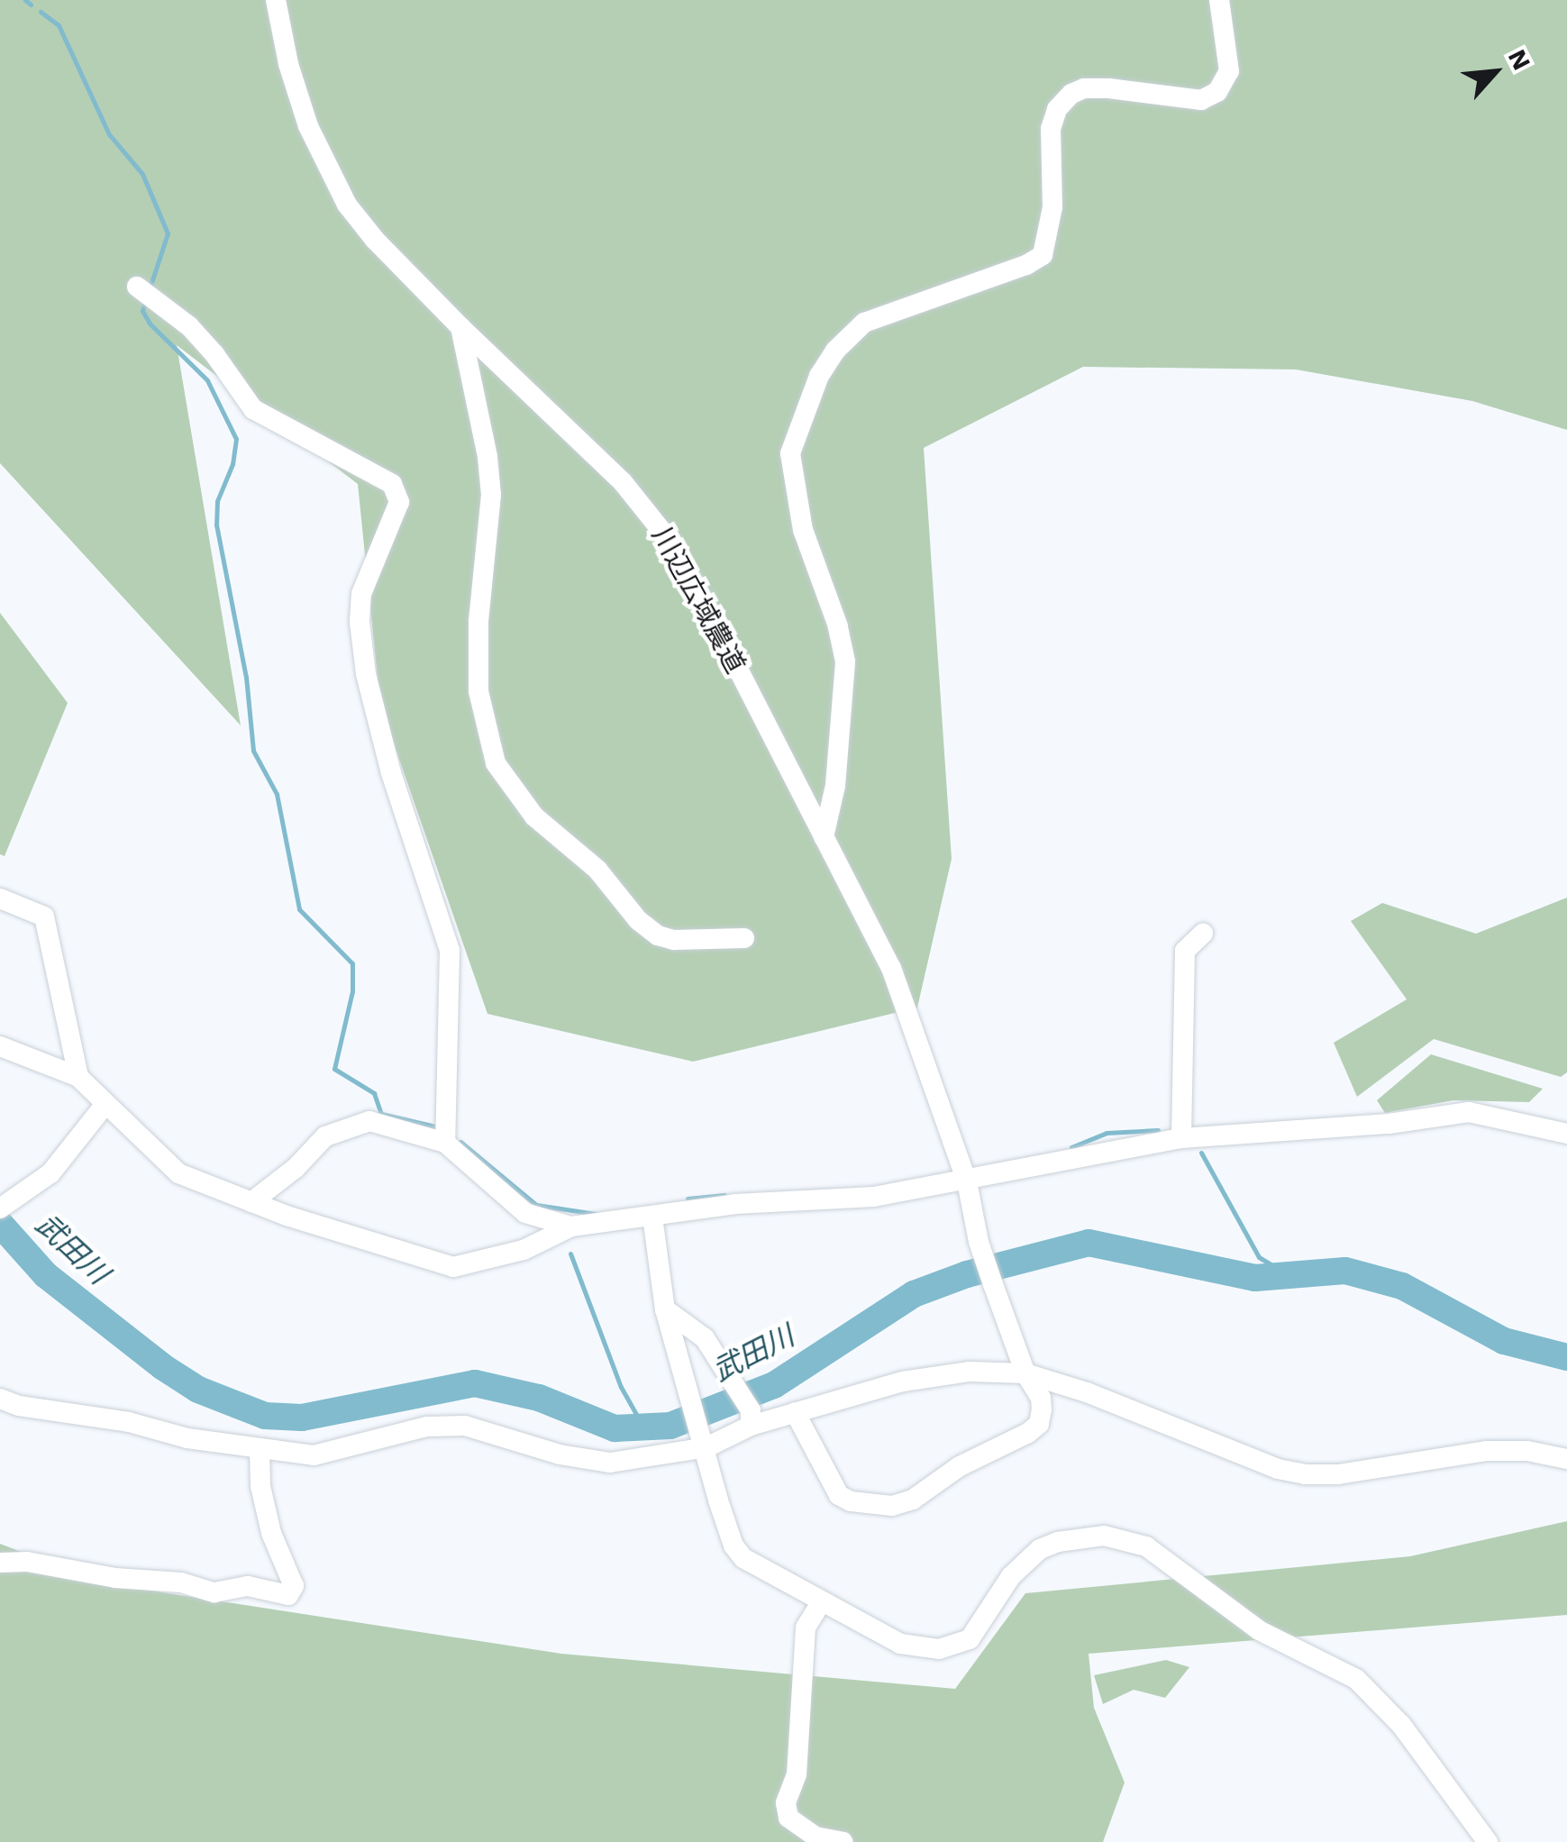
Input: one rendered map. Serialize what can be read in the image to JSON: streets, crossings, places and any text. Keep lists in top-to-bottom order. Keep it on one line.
{"streets":{"street":["川辺広域農道"]},"water":["武田川"],"north":"top right"}
